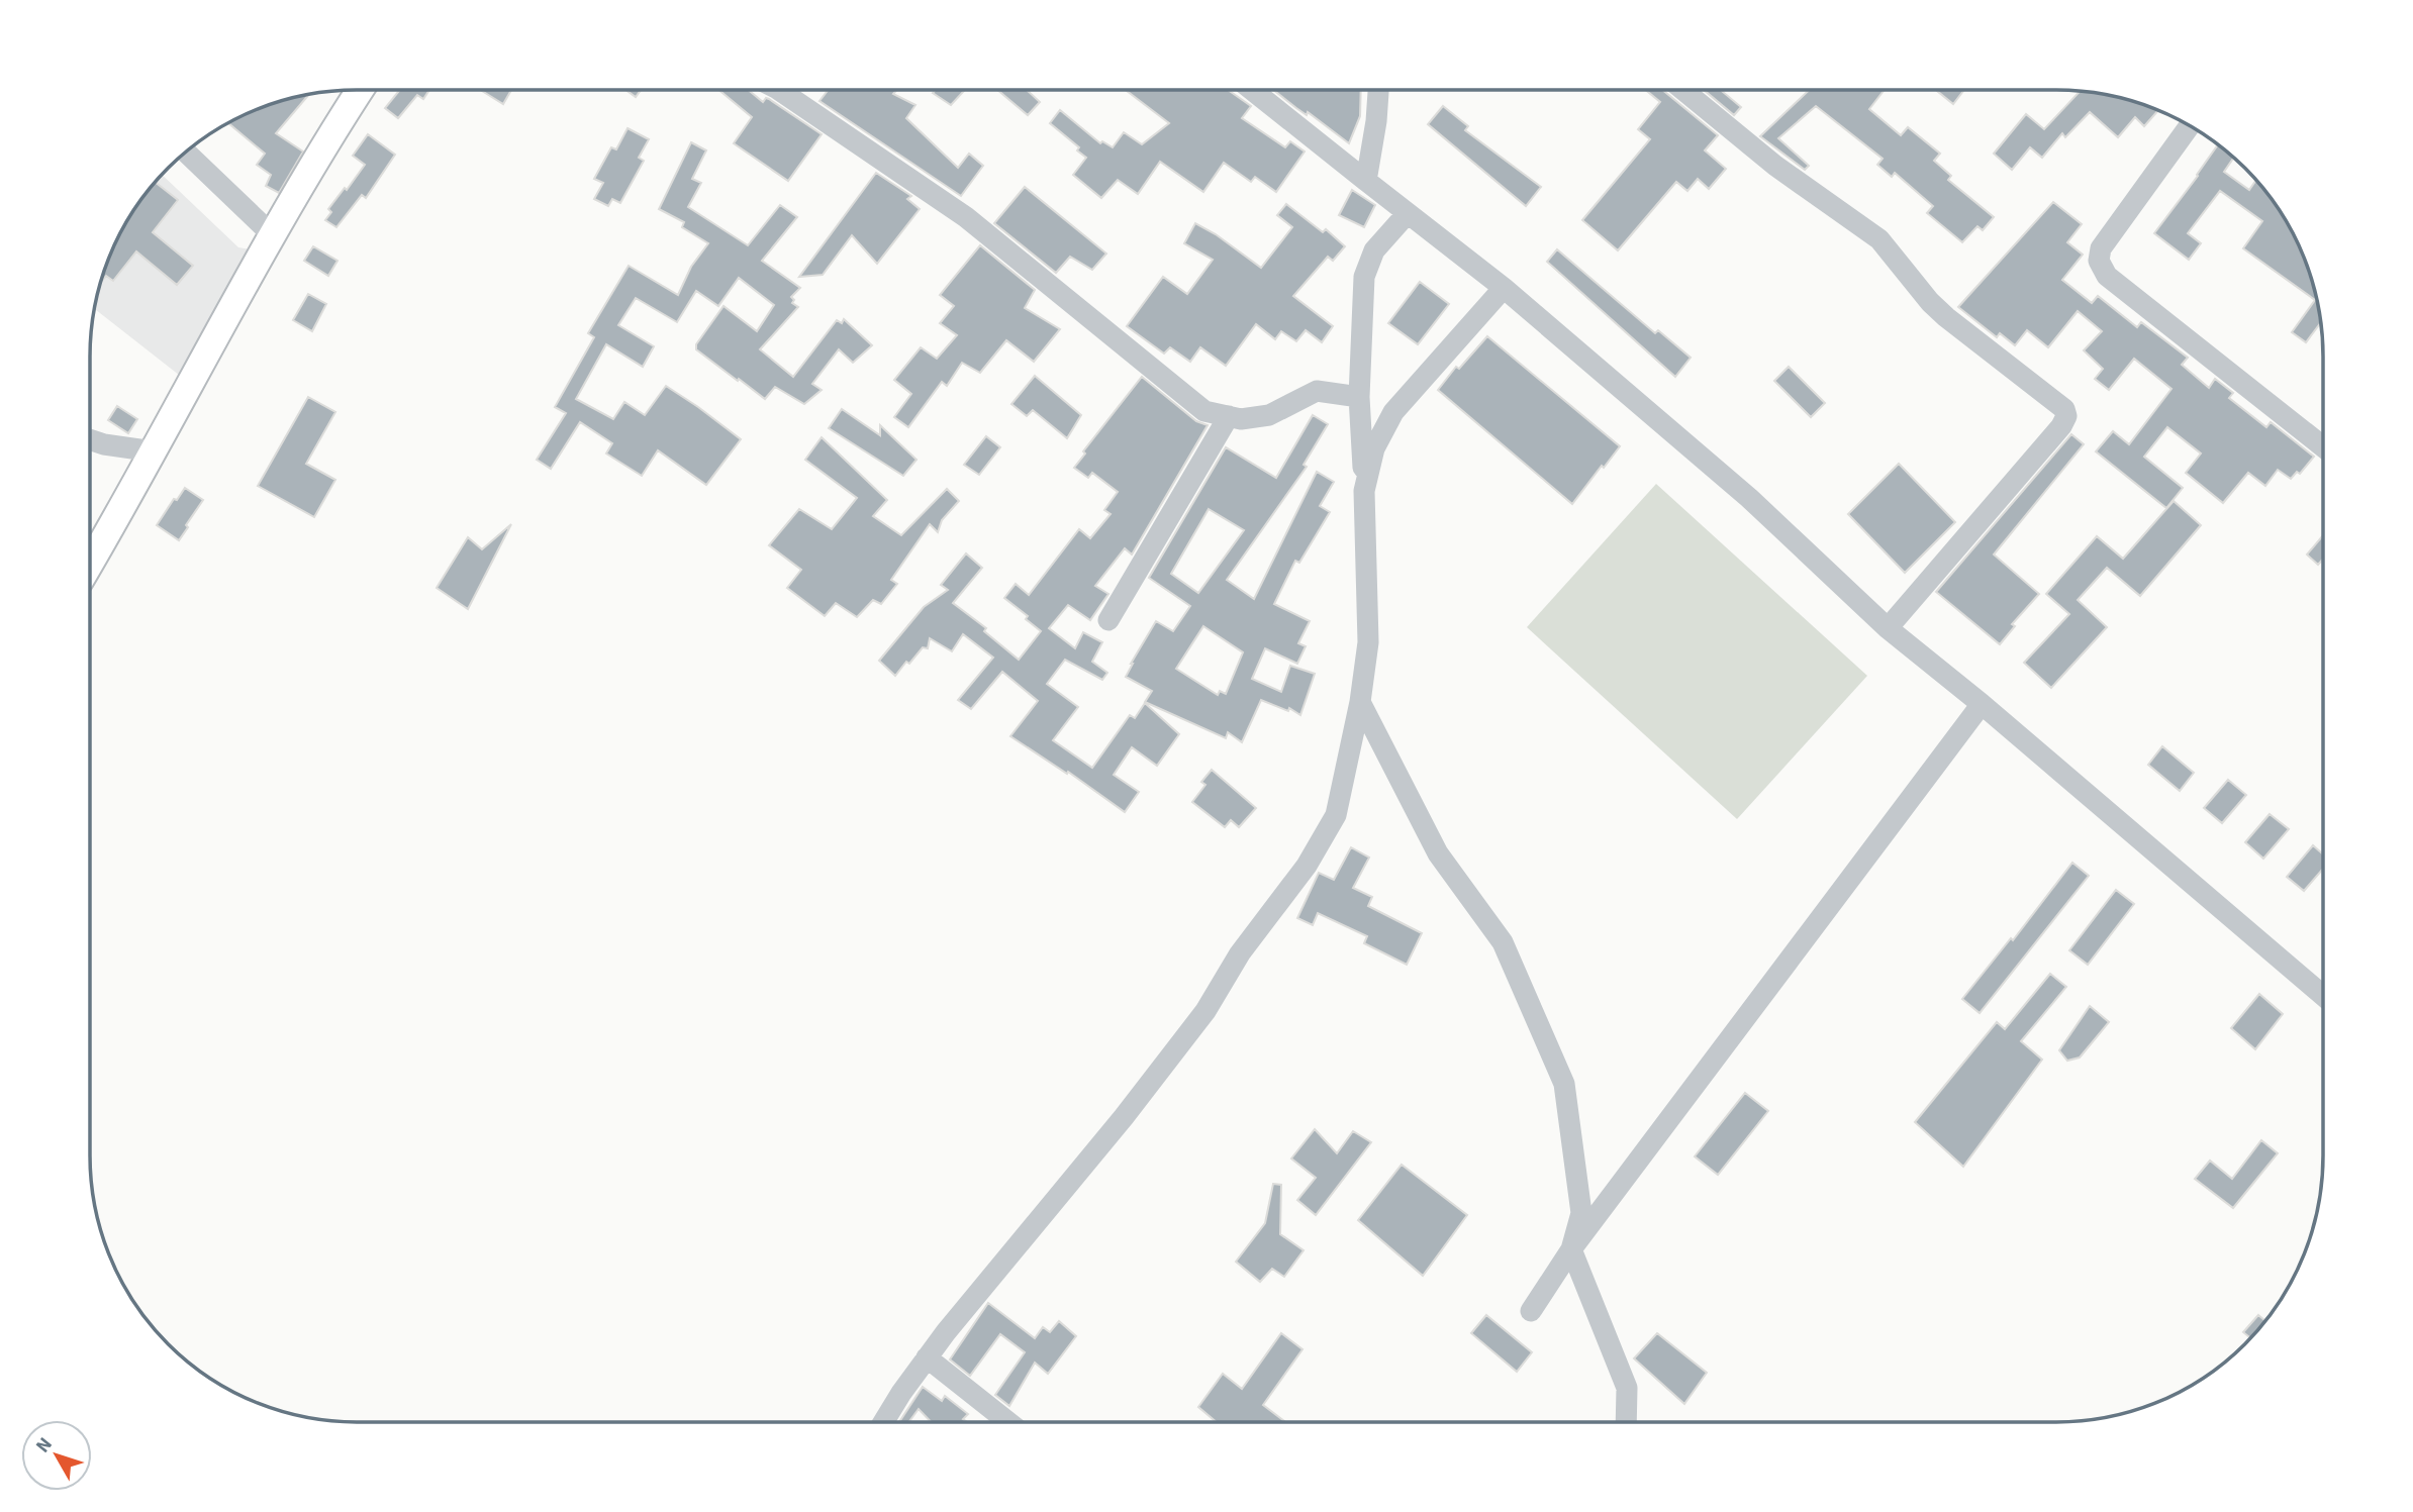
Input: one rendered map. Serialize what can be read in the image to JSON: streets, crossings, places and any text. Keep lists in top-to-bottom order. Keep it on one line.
{"north":"top left"}
